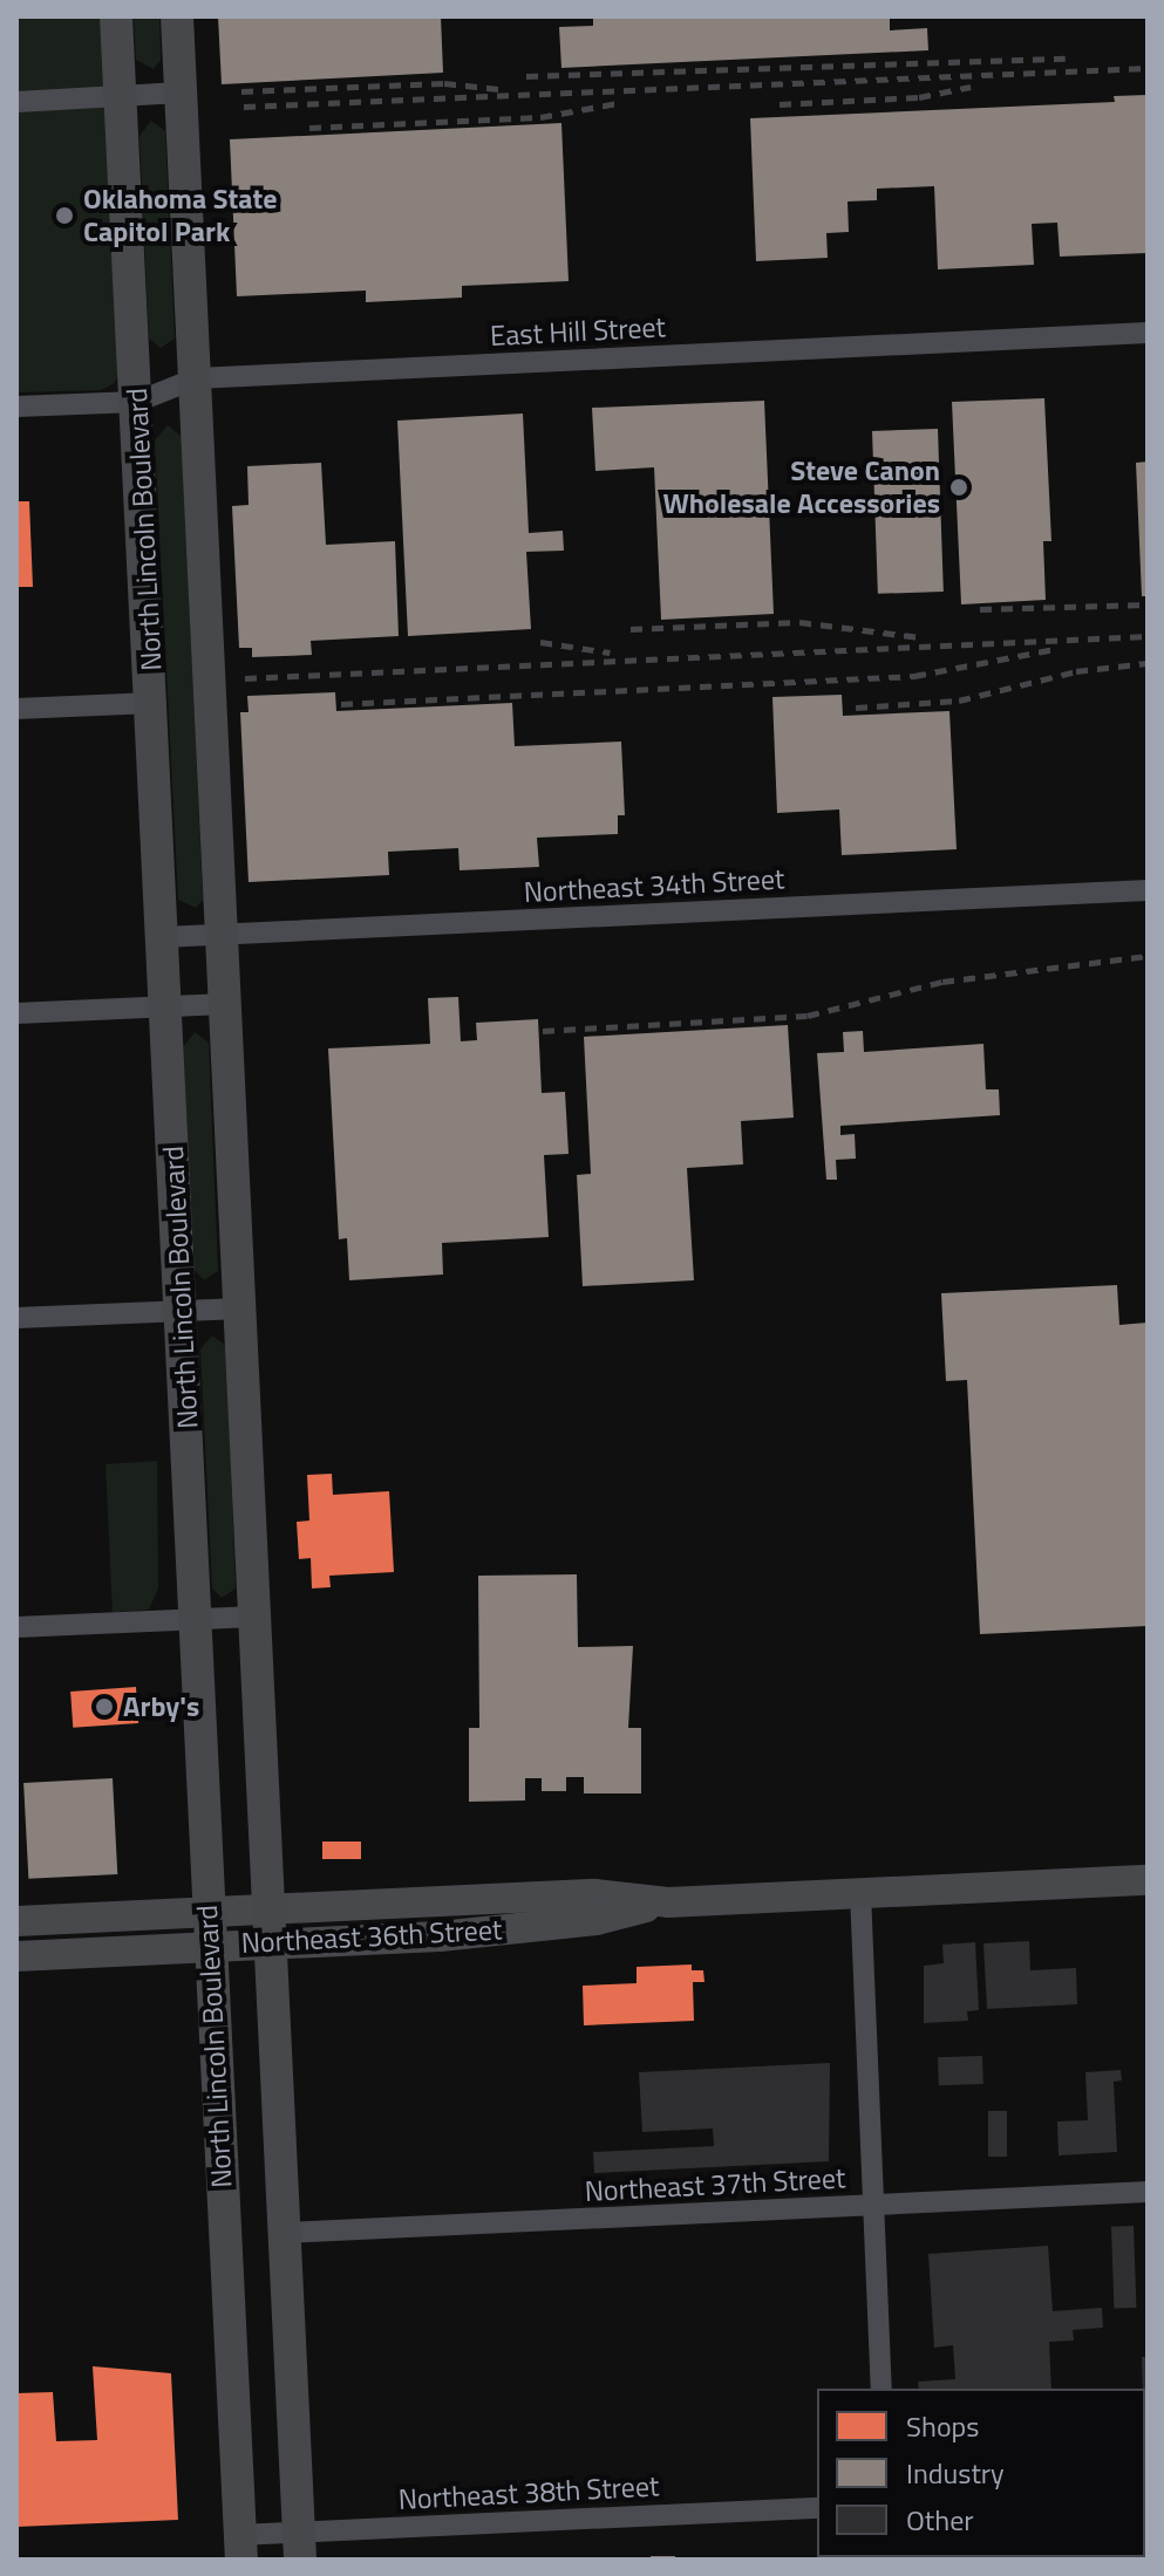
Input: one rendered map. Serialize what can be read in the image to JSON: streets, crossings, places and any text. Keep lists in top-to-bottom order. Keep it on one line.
{"streets":{"main road":["North Lincoln Boulevard","Northeast 36th Street"],"street":["East Hill Street","Northeast 34th Street","Northeast 37th Street","Northeast 38th Street"]},"crossings":[["East Hill Street","North Lincoln Boulevard"],["North Lincoln Boulevard","Northeast 34th Street"],["North Lincoln Boulevard","Northeast 36th Street"],["North Lincoln Boulevard","Northeast 37th Street"],["North Lincoln Boulevard","Northeast 38th Street"]],"places":["Oklahoma State Capitol Park","Steve Canon Wholesale Accessories","Arby's"],"legend":["Shops","Industry","Other"]}
